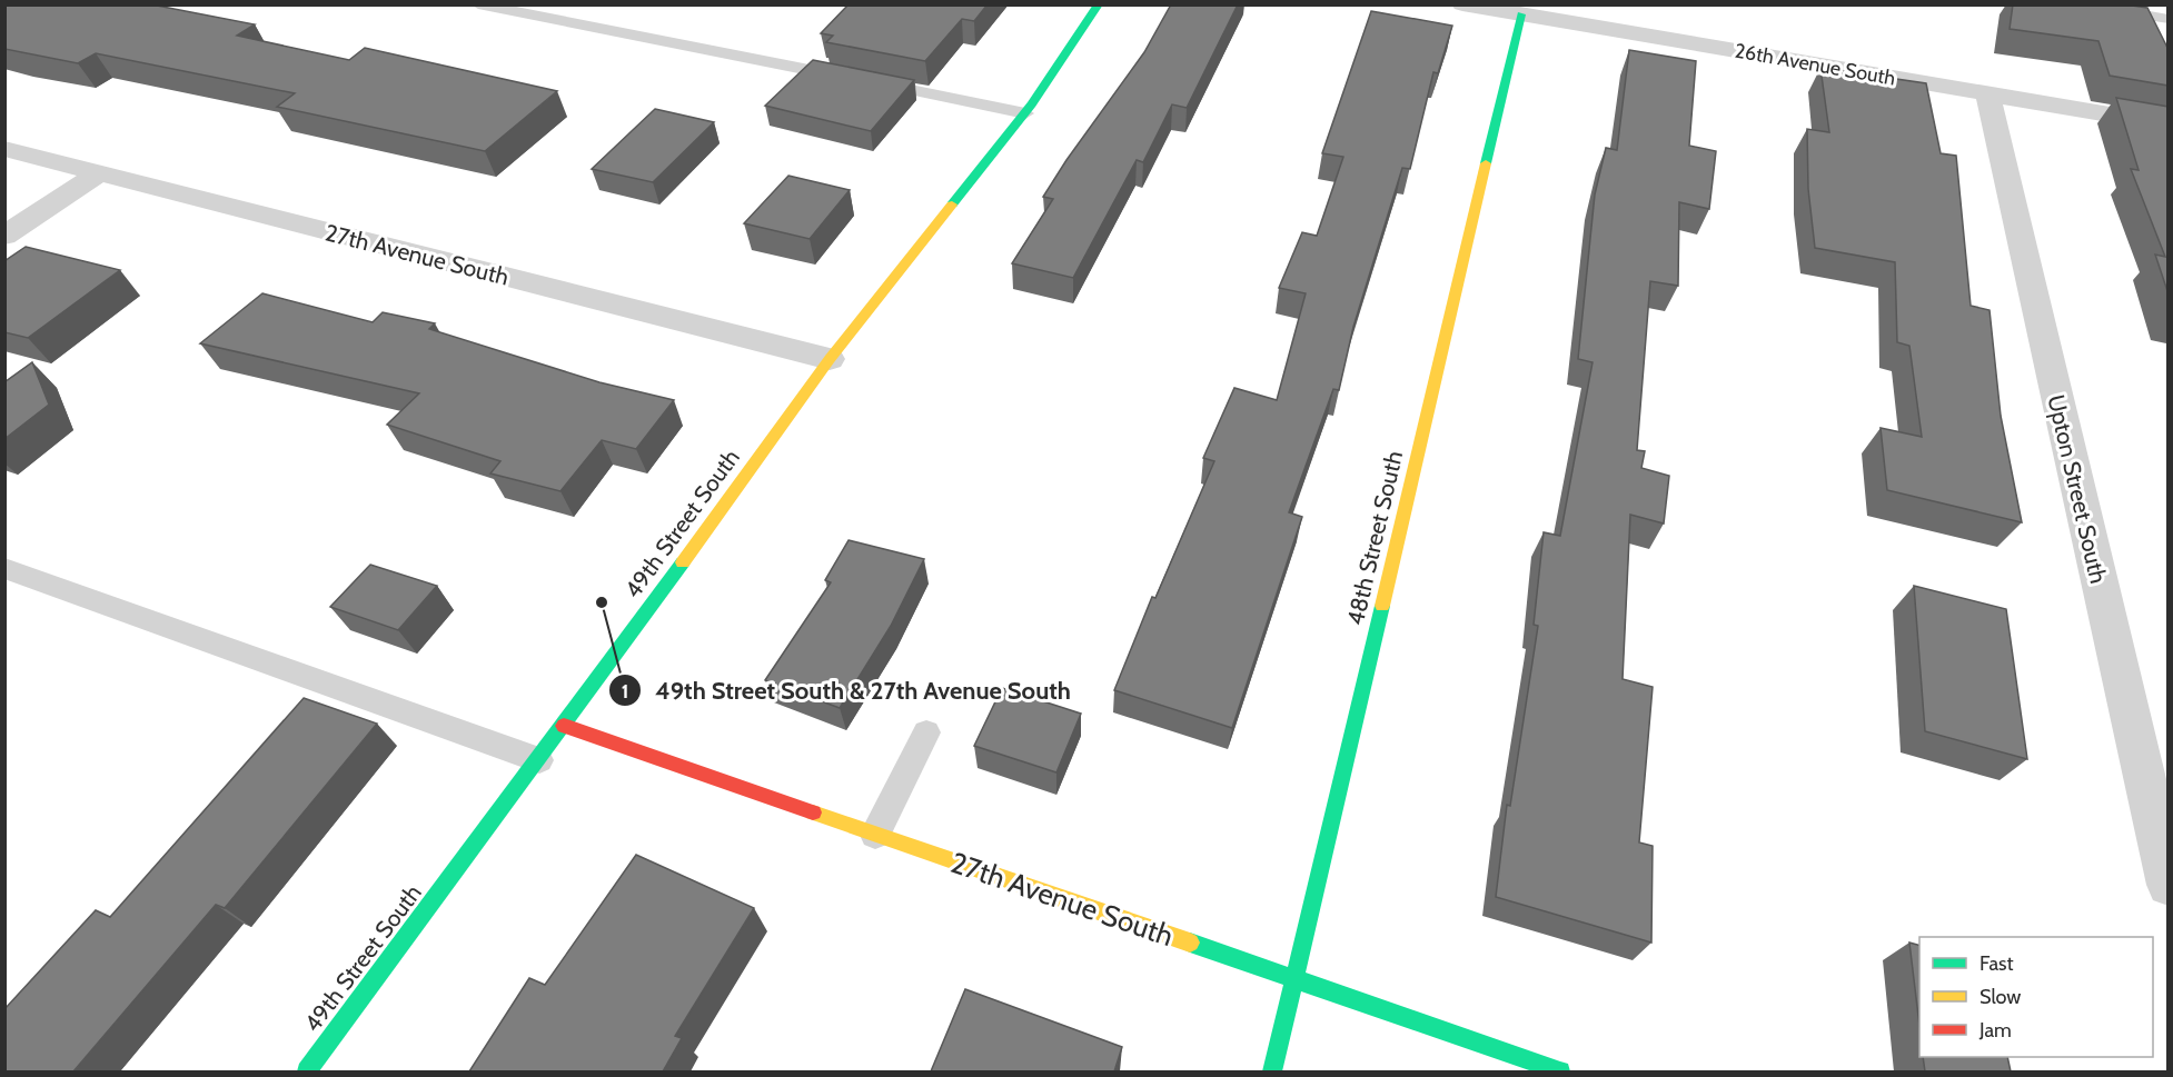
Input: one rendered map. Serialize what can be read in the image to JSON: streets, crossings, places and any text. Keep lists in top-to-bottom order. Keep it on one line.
{"streets":{"street":["26th Avenue South","27th Avenue South","Upton Street South","49th Street South","48th Street South"]},"crossings":[["26th Avenue South","Upton Street South"],["26th Avenue South","48th Street South"],["27th Avenue South","49th Street South"],["27th Avenue South","48th Street South"]],"places":["49th Street South & 27th Avenue South"],"legend":["Fast","Slow","Jam"]}
